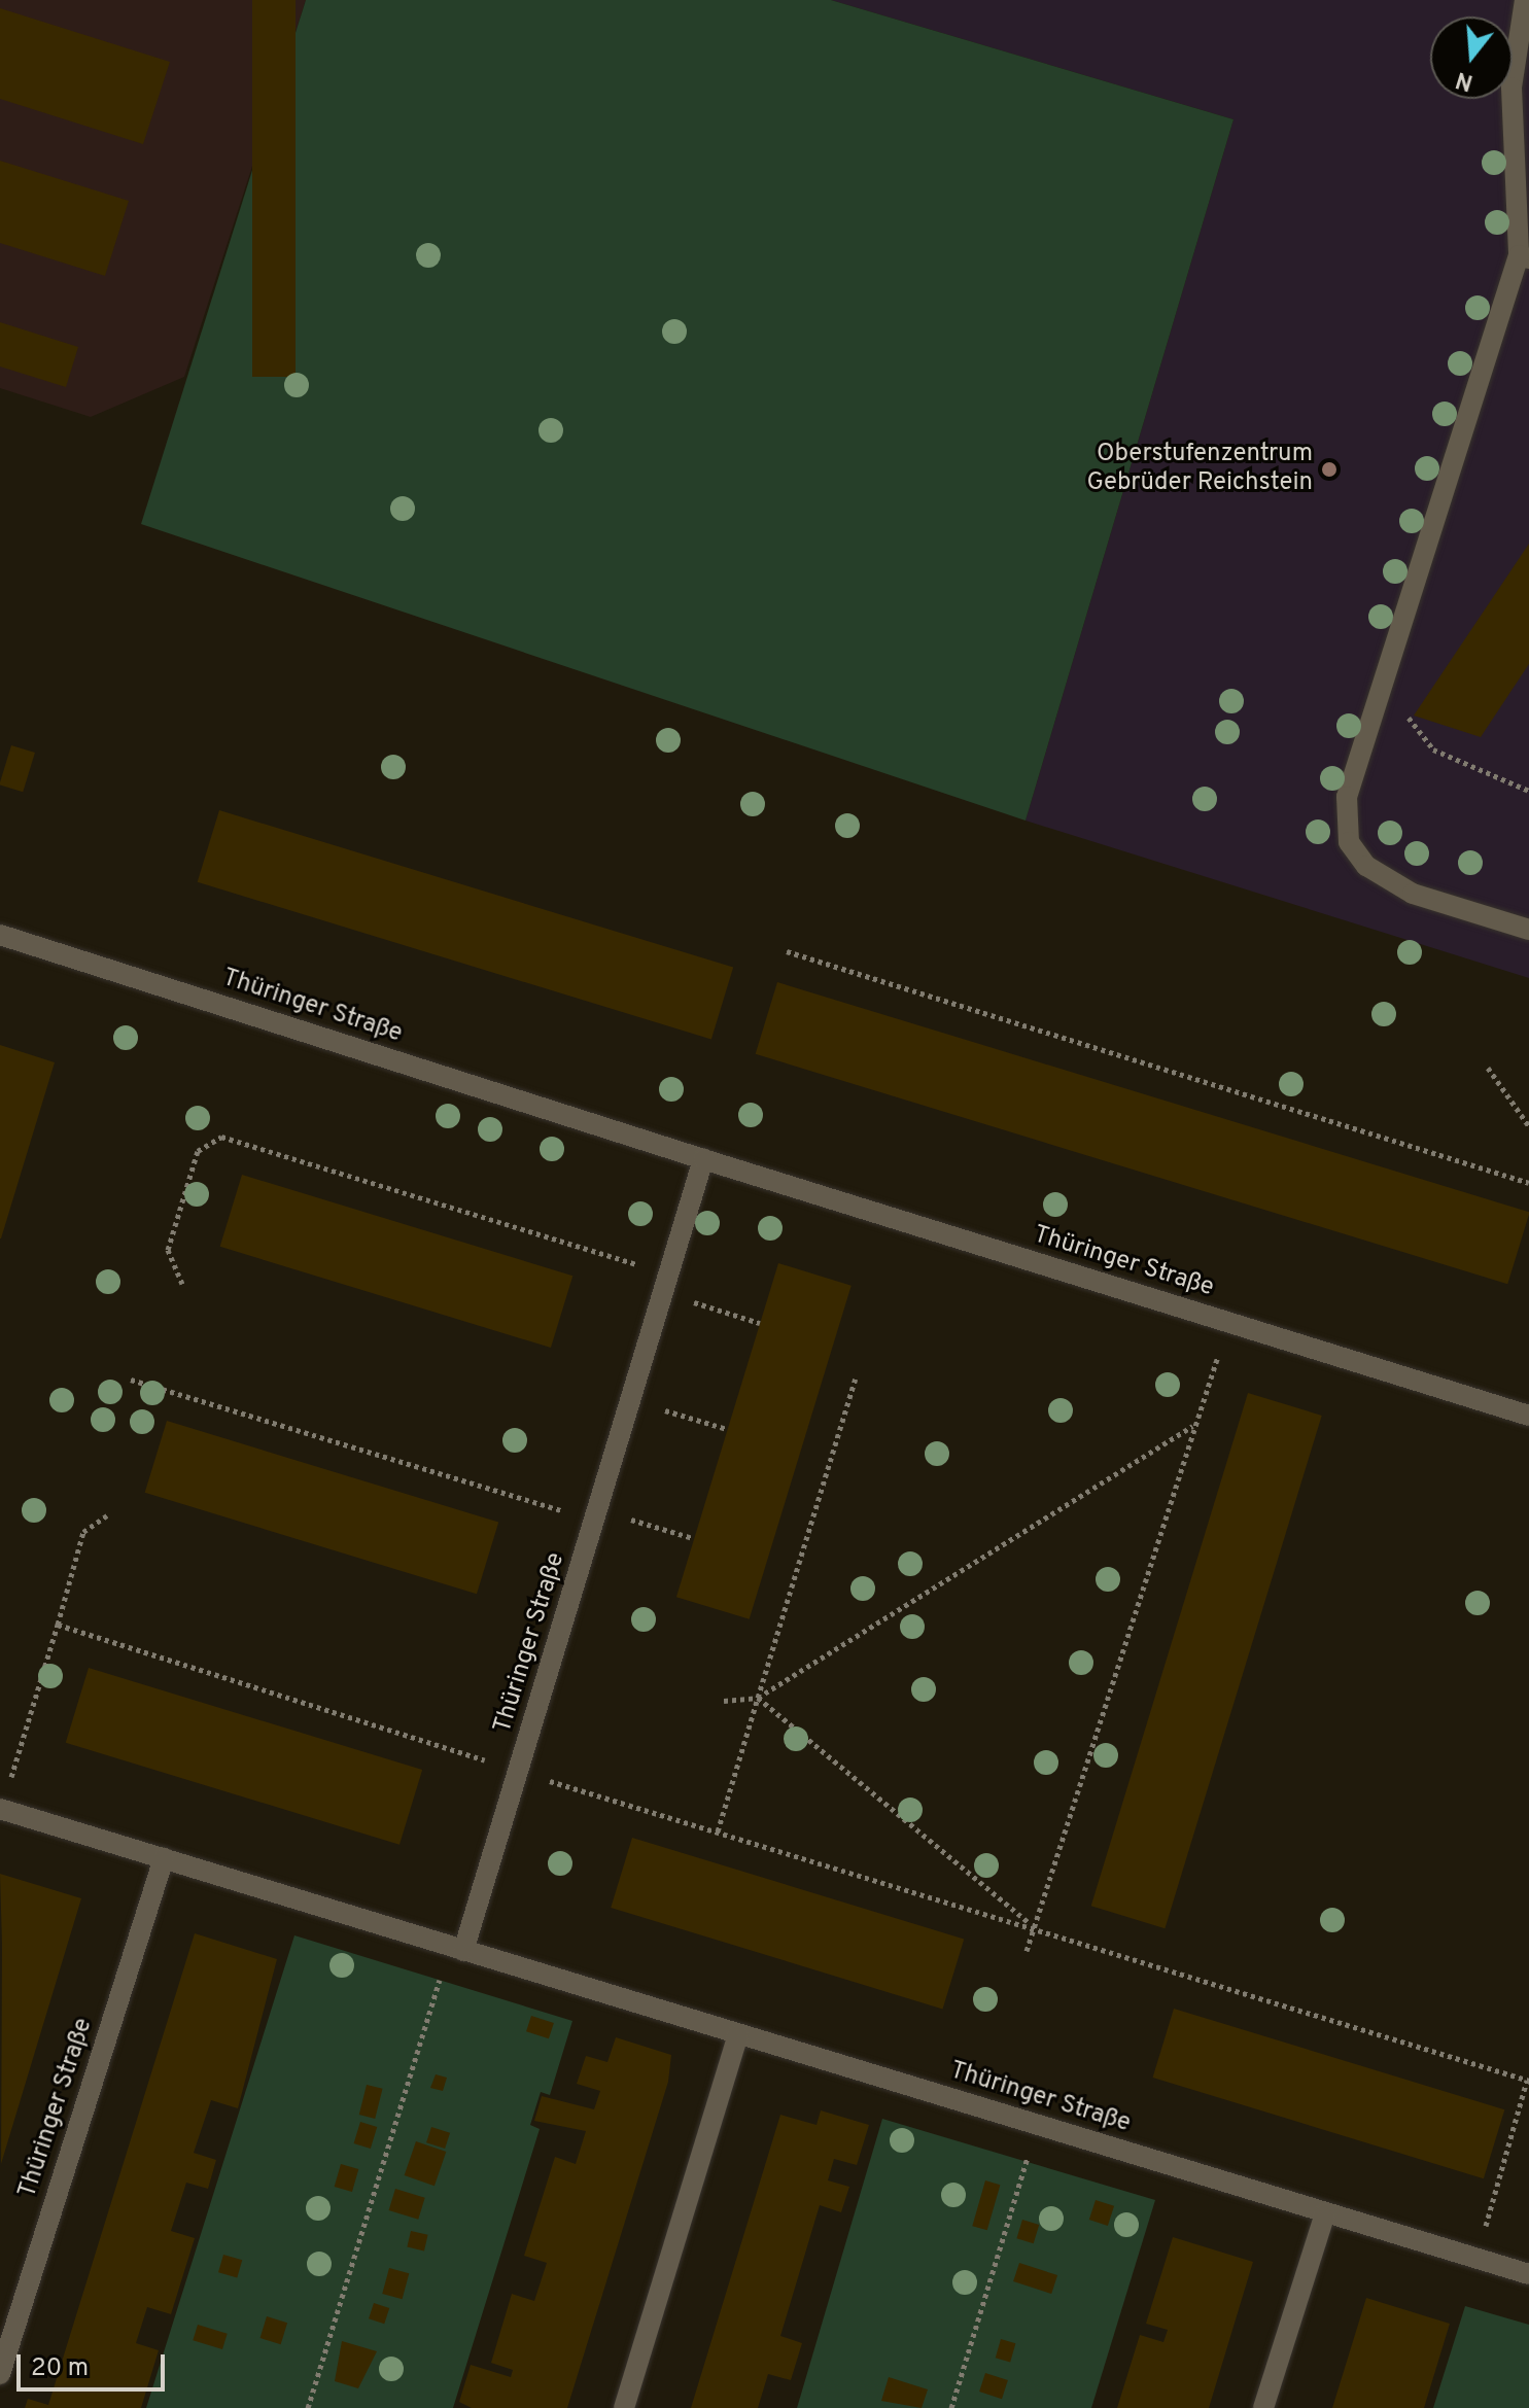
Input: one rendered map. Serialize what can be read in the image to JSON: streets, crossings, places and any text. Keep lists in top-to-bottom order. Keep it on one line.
{"streets":{"street":["Thüringer Straße"]},"places":["Oberstufenzentrum Gebrüder Reichstein"],"scale_bar":"20 m","north":"bottom"}
